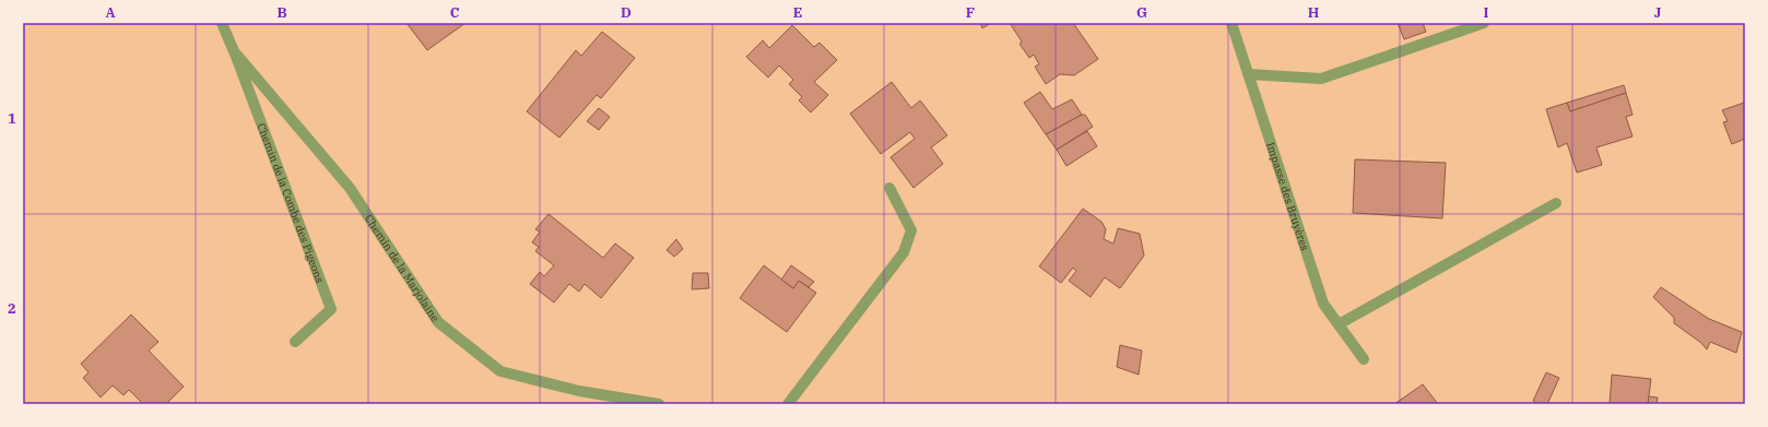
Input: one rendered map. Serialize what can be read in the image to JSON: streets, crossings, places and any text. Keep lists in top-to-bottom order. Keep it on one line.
{"streets":{"street":["Impasse des Bruyères","Chemin de la Combe des Pigeons","Chemin de la Marjolaine"]},"crossings":[["Chemin de la Combe des Pigeons","Chemin de la Marjolaine"]],"grid":{"columns":["A","B","C","D","E","F","G","H","I","J"],"rows":["1","2"]}}
